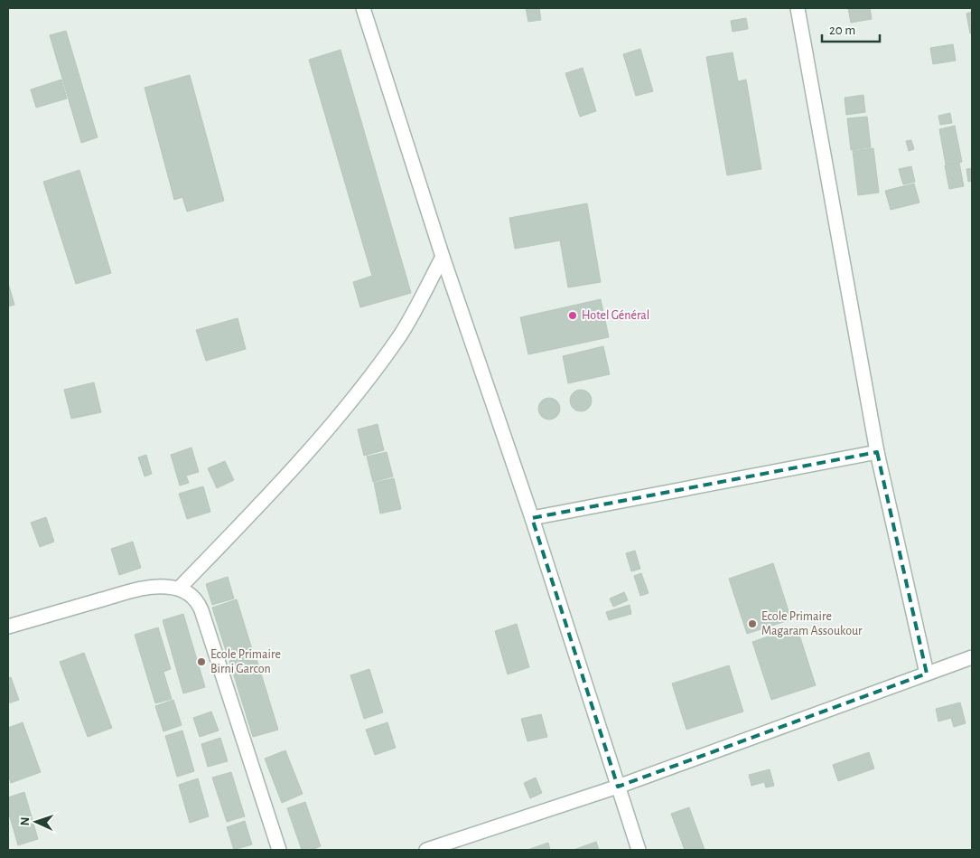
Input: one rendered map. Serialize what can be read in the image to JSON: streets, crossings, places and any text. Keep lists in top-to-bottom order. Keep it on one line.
{"places":["Hotel Général","Ecole Primaire Magaram Assoukour","Ecole Primaire Birni Garcon"],"scale_bar":"20 m","north":"left"}
